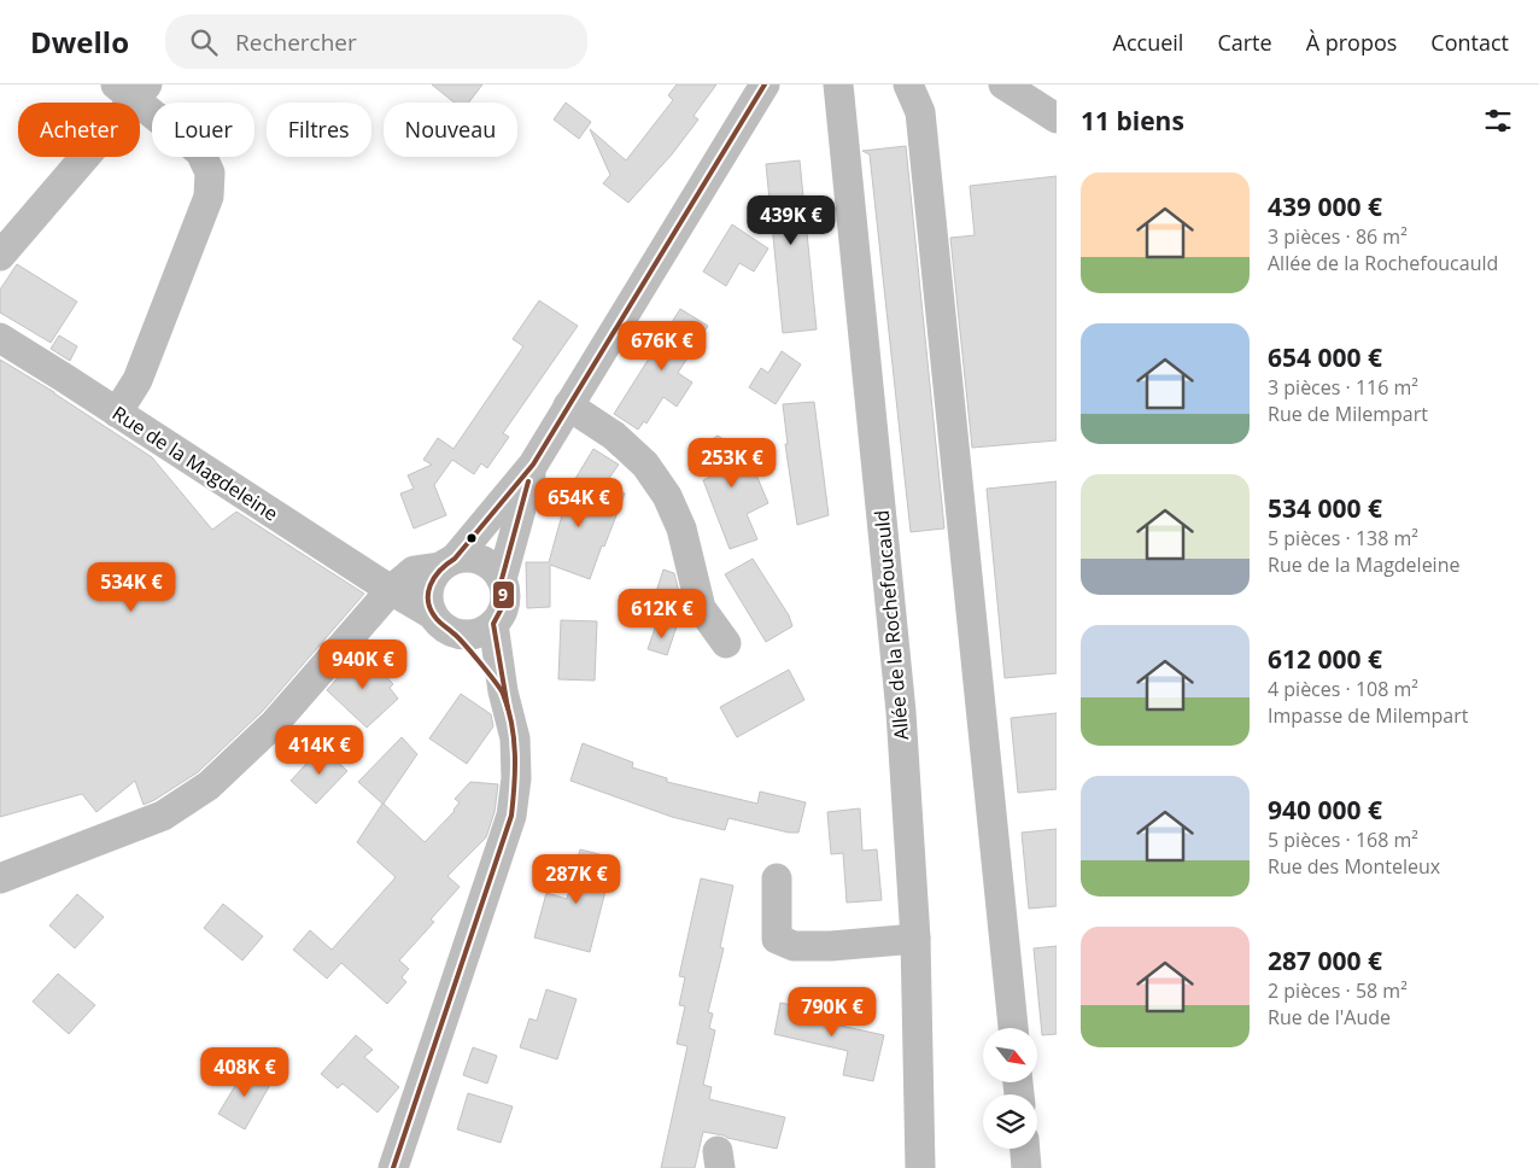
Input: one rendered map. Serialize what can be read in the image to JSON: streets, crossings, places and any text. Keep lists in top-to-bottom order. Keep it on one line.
{"streets":{"street":["Rue de la Magdeleine","Allée de la Rochefoucauld"]},"lines":["transit line 9"],"north":"bottom right","page":{"header":"Dwello","search":"Rechercher","nav":["Accueil","Carte","À propos","Contact"],"heading":"11 biens","chip":["Acheter","Louer","Filtres","Nouveau"],"list":[{"name":"439 000 €","note":"3 pièces · 86 m² · Allée de la Rochefoucauld"},{"name":"654 000 €","note":"3 pièces · 116 m² · Rue de Milempart"},{"name":"534 000 €","note":"5 pièces · 138 m² · Rue de la Magdeleine"},{"name":"612 000 €","note":"4 pièces · 108 m² · Impasse de Milempart"},{"name":"940 000 €","note":"5 pièces · 168 m² · Rue des Monteleux"},{"name":"287 000 €","note":"2 pièces · 58 m² · Rue de l'Aude"}],"price":["439K €","676K €","253K €","654K €","534K €","612K €","940K €","414K €","287K €","790K €","408K €"]}}
